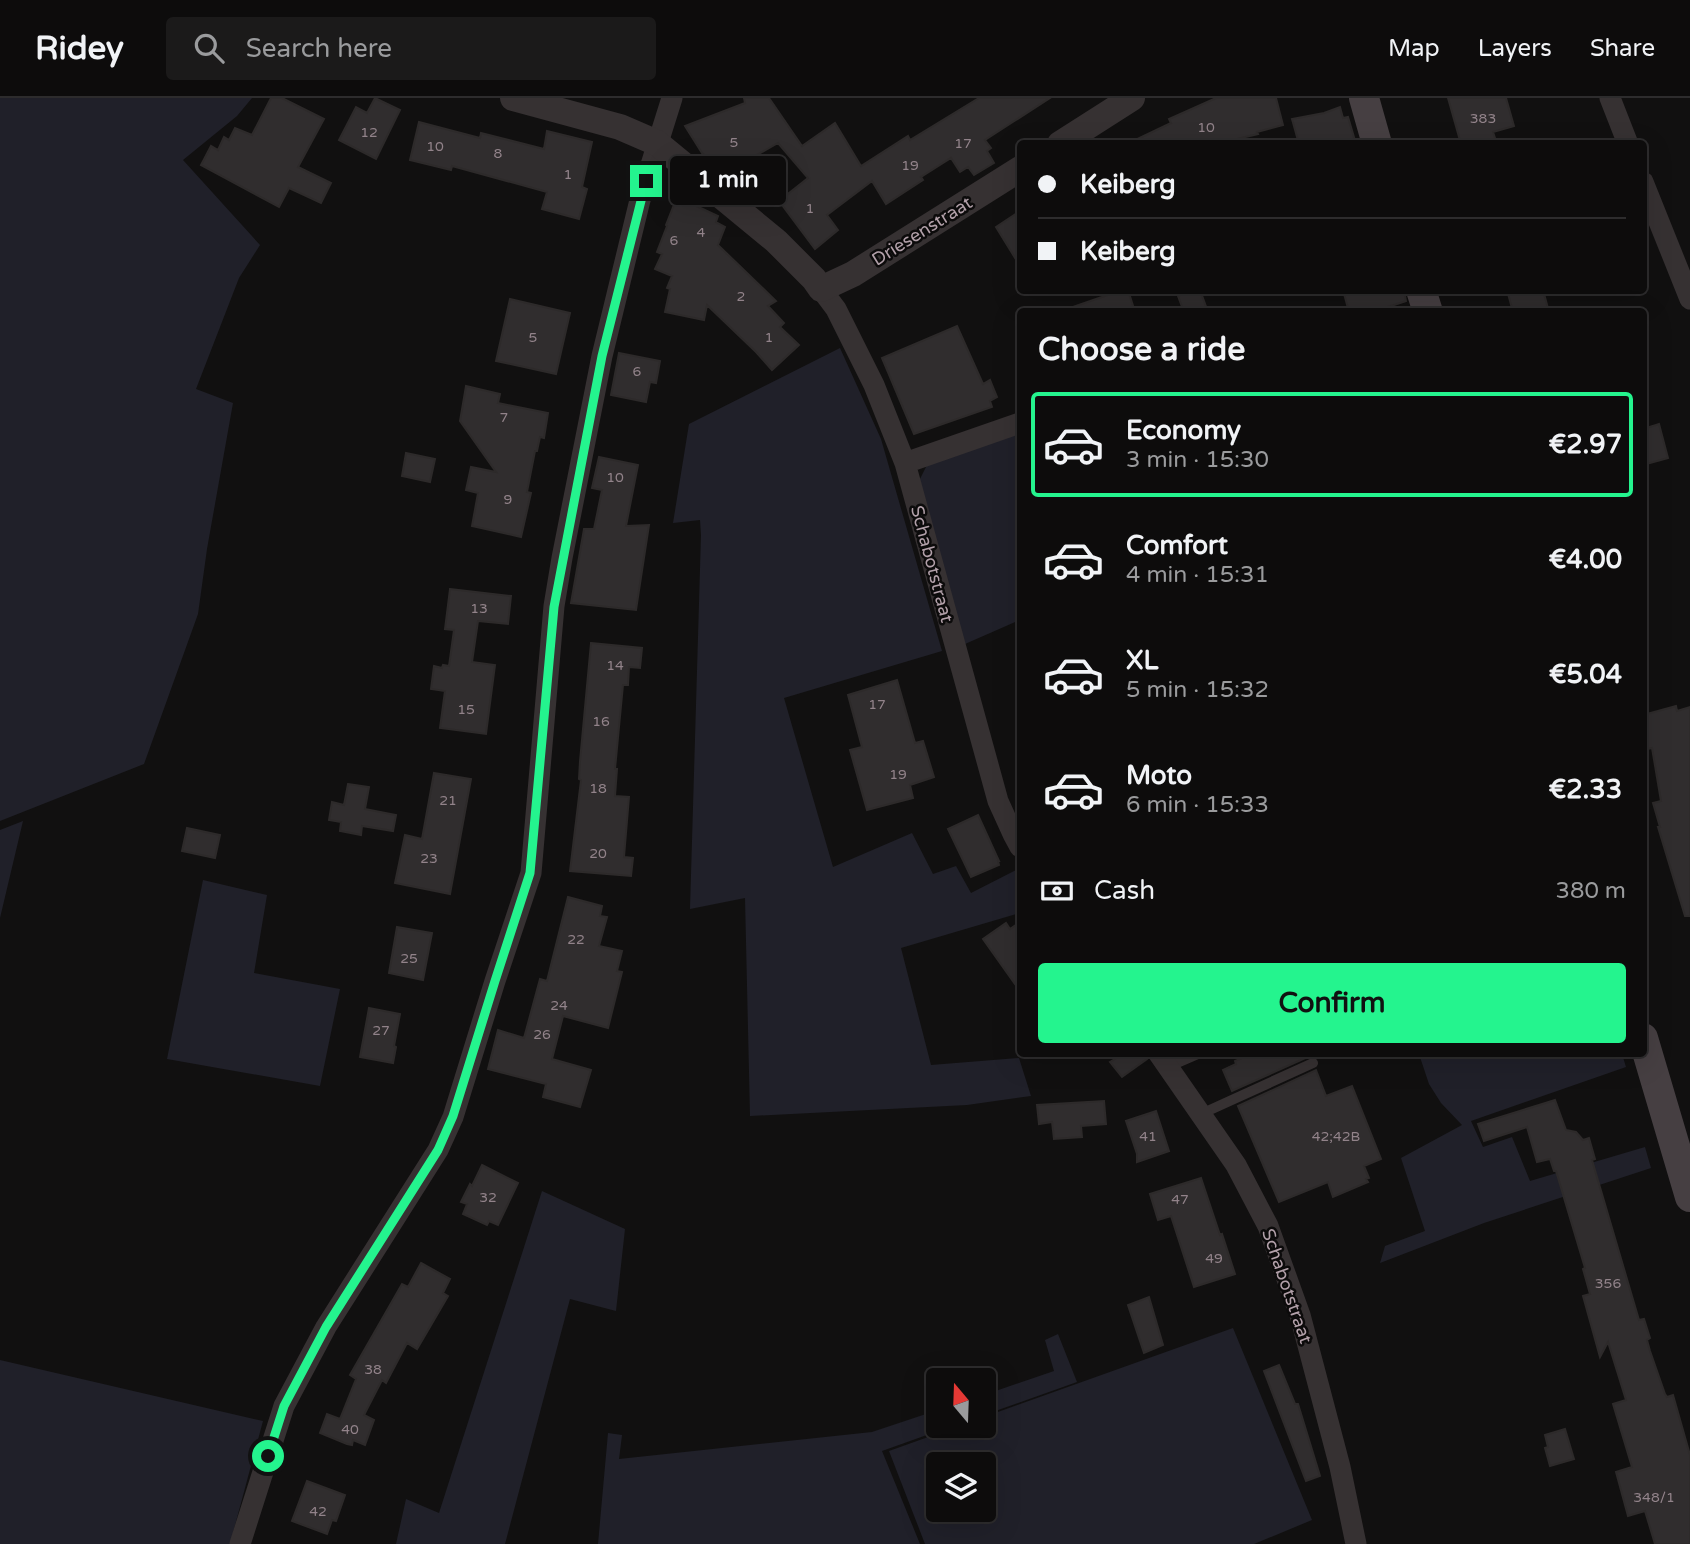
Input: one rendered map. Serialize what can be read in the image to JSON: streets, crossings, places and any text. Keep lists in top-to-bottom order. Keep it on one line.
{"streets":{"street":["Driesenstraat","Schabotstraat"]},"crossings":[["Driesenstraat","Schabotstraat"]],"house_numbers":["383","10","12","5","17","10","8","19","1","1","4","6","2","5","1","6","7","10","9","13","14","17","15","16","19","18","21","20","23","22","25","24","27","26","41","42;42B","32","47","49","356","38","40","348/1","42"],"north":"top","page":{"header":"Ridey","search":"Search here","nav":["Map","Layers","Share"],"banner":["Keiberg","Keiberg"],"bubble":"1 min","heading":"Choose a ride","list":[{"name":"Economy","note":"3 min · 15:30","value":"€2.97"},{"name":"Comfort","note":"4 min · 15:31","value":"€4.00"},{"name":"XL","note":"5 min · 15:32","value":"€5.04"},{"name":"Moto","note":"6 min · 15:33","value":"€2.33"}],"pay":["Cash","380 m"],"buttons":"Confirm"}}
